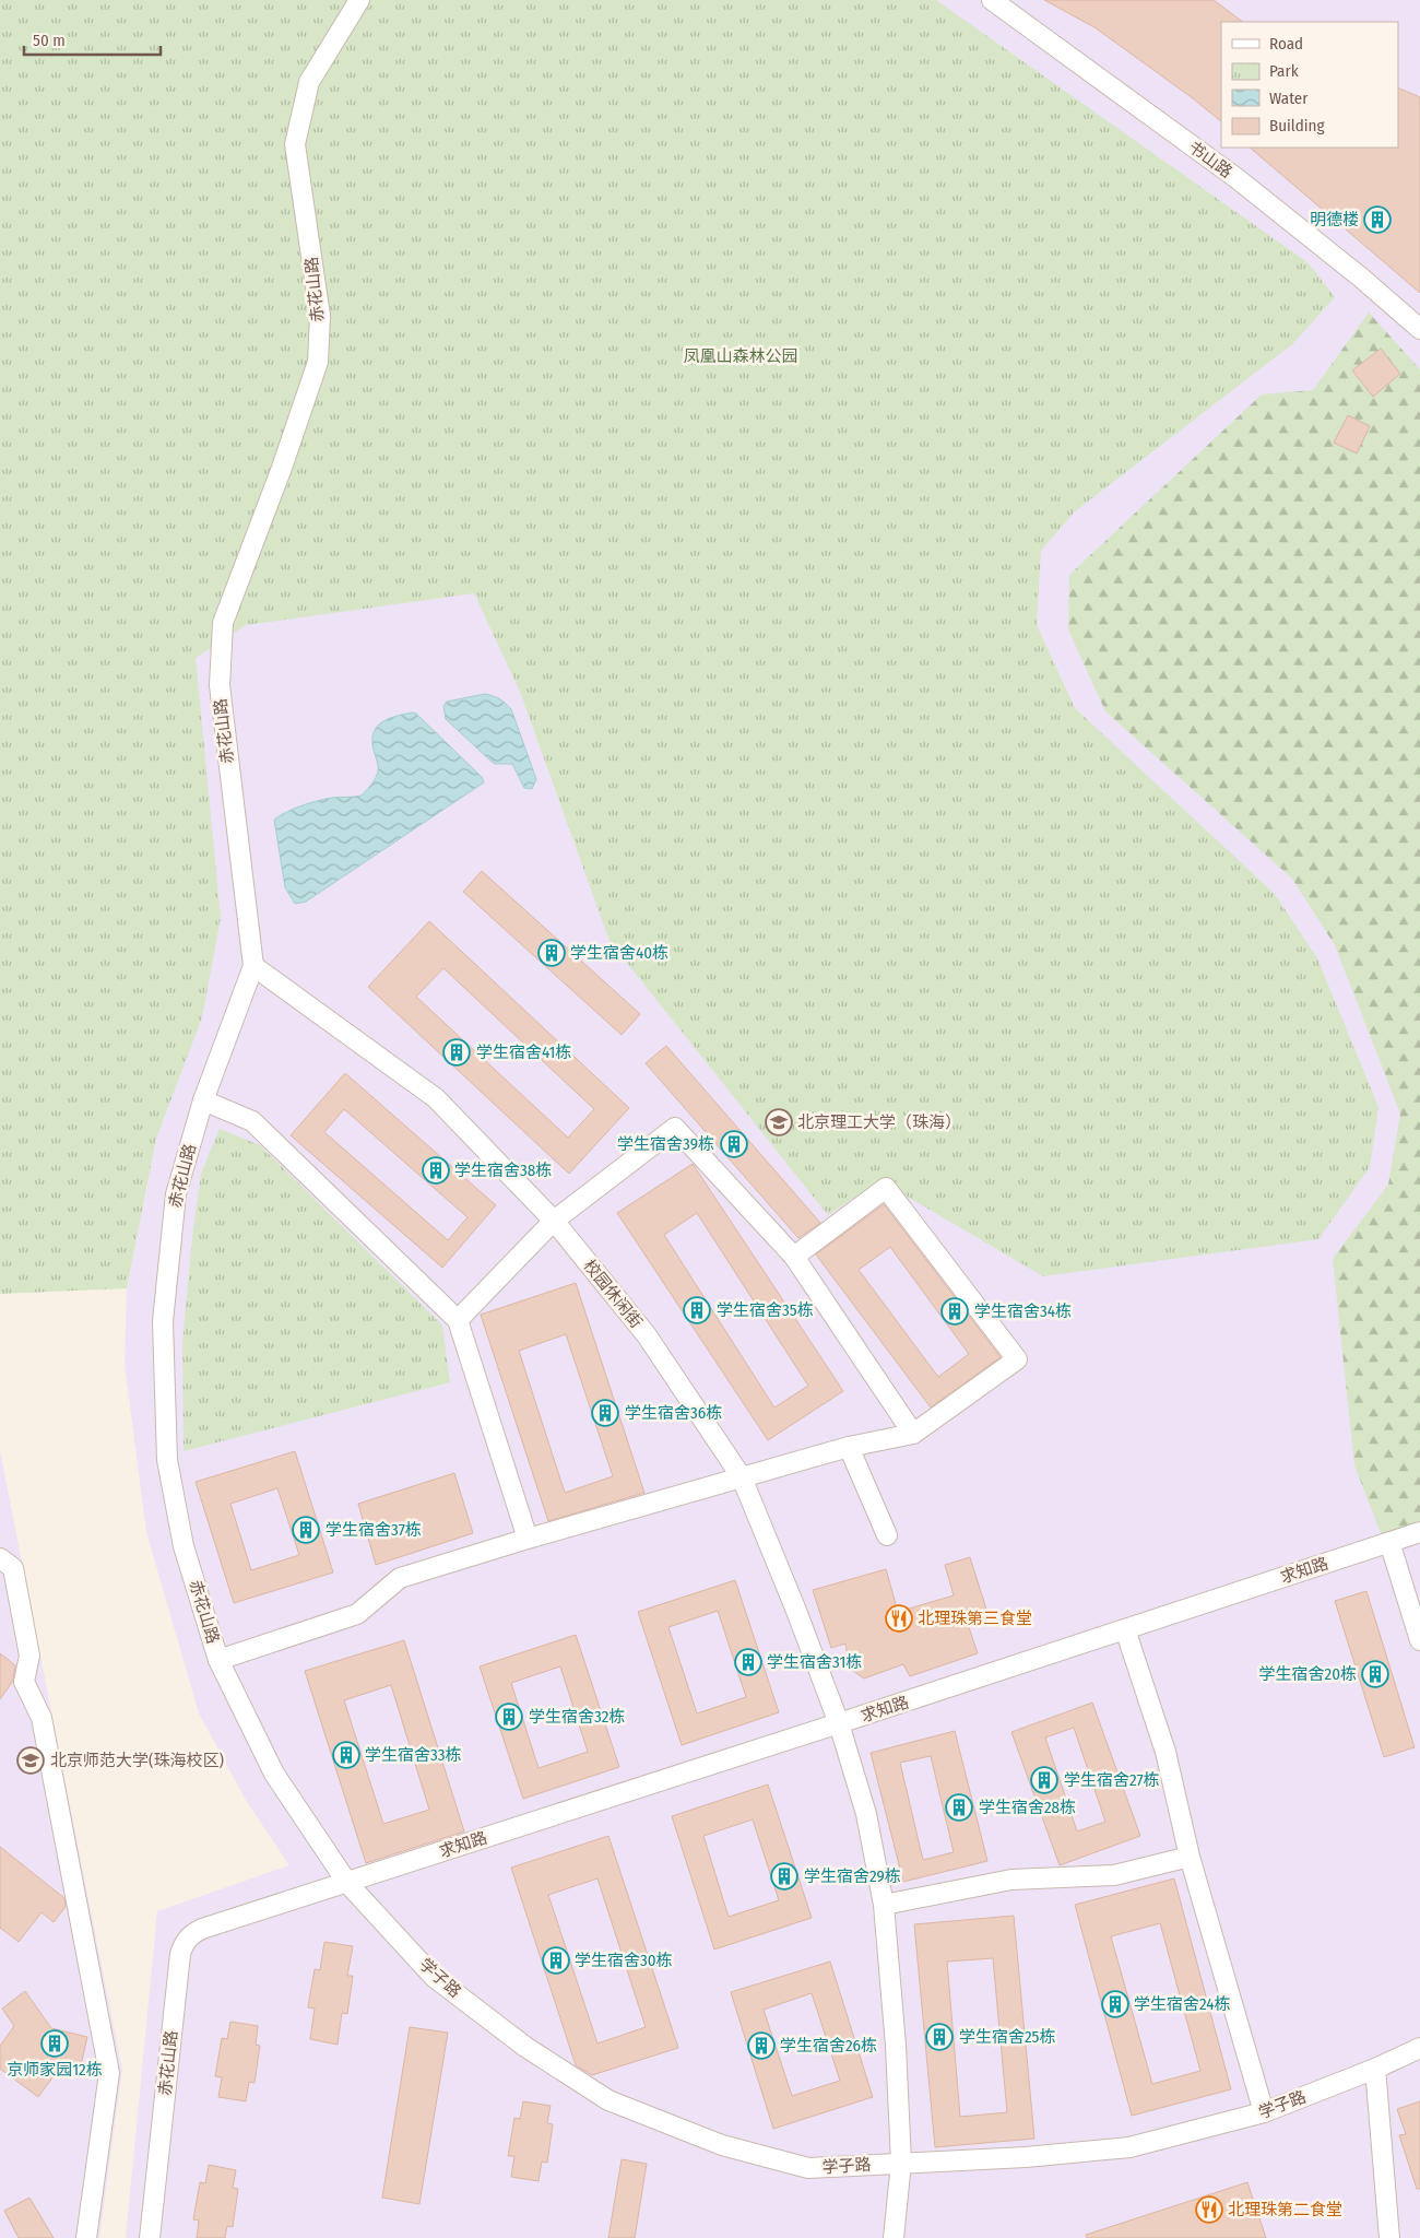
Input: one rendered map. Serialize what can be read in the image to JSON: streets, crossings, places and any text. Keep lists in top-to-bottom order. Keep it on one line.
{"streets":{"street":["书山路","赤花山路","校园休闲街","求知路","学子路"]},"crossings":[["赤花山路","校园休闲街"],["赤花山路","求知路"],["赤花山路","学子路"],["校园休闲街","求知路"],["校园休闲街","学子路"],["求知路","学子路"]],"parks":["凤凰山森林公园"],"places":{"building":["明德楼","学生宿舍40栋","学生宿舍41栋","学生宿舍39栋","学生宿舍38栋","学生宿舍35栋","学生宿舍34栋","学生宿舍36栋","学生宿舍37栋","学生宿舍31栋","学生宿舍20栋","学生宿舍32栋","学生宿舍33栋","学生宿舍27栋","学生宿舍28栋","学生宿舍29栋","学生宿舍30栋","学生宿舍24栋","学生宿舍25栋","京师家园12栋","学生宿舍26栋"],"school or university":["北京理工大学（珠海）","北京师范大学(珠海校区)"],"restaurant":["北理珠第三食堂","北理珠第二食堂"]},"legend":["Road","Park","Water","Building"],"scale_bar":"50 m"}
